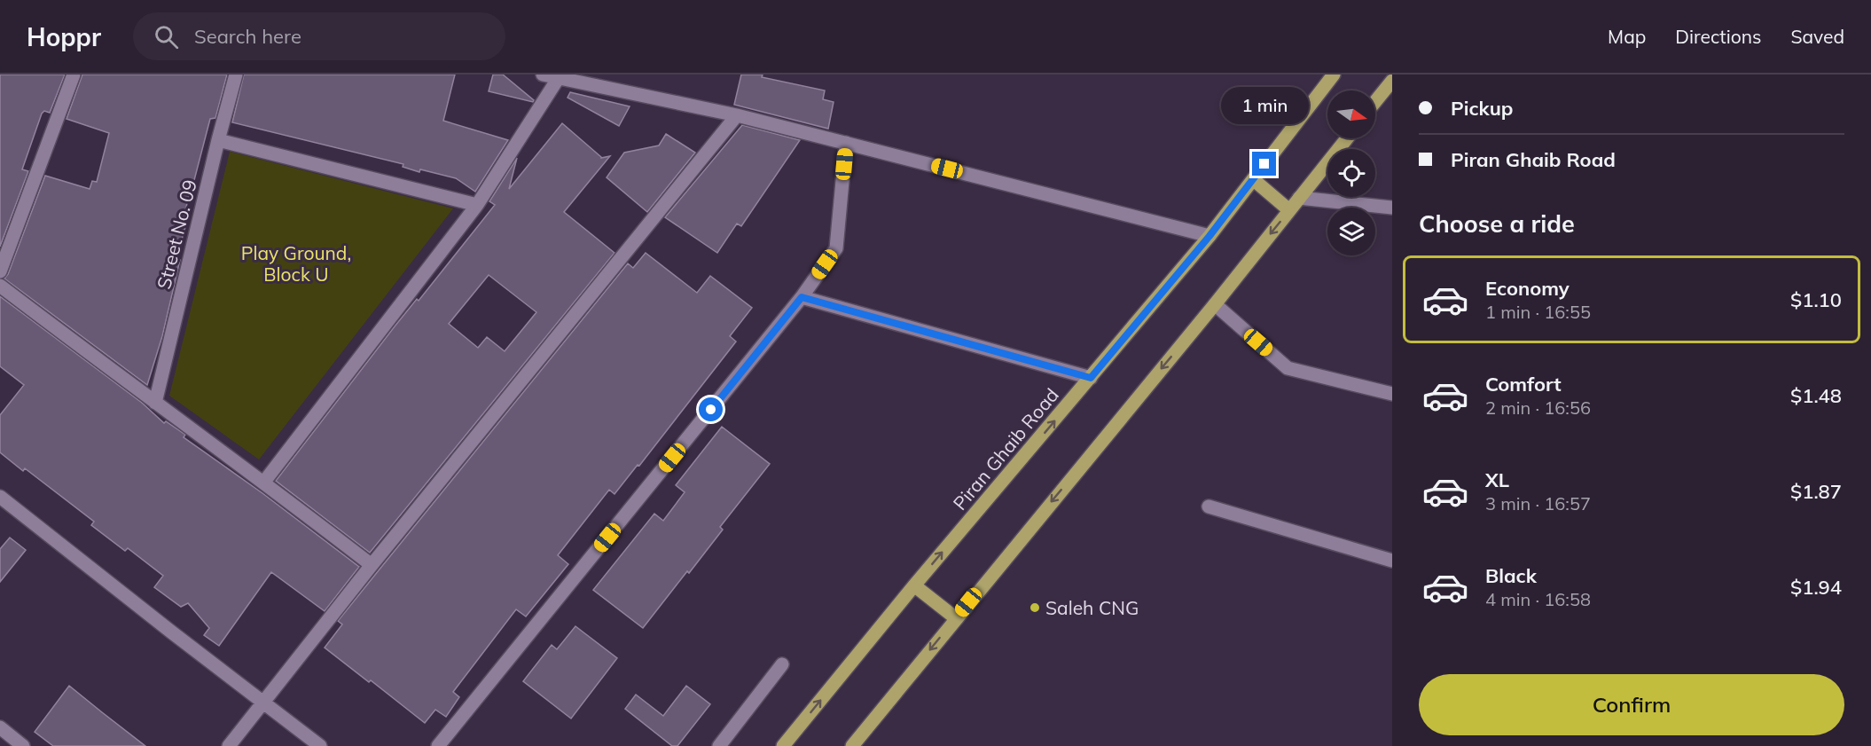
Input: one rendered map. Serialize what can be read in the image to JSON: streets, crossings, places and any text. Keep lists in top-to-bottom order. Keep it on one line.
{"streets":{"main road":["Piran Ghaib Road"],"street":["Street No. 09"]},"parks":["Play Ground, Block U"],"places":["Saleh CNG"],"north":"right","page":{"header":"Hoppr","search":"Search here","nav":["Map","Directions","Saved"],"banner":["Pickup","Piran Ghaib Road"],"bubble":"1 min","heading":"Choose a ride","list":[{"name":"Economy","note":"1 min · 16:55","value":"$1.10"},{"name":"Comfort","note":"2 min · 16:56","value":"$1.48"},{"name":"XL","note":"3 min · 16:57","value":"$1.87"},{"name":"Black","note":"4 min · 16:58","value":"$1.94"}],"buttons":"Confirm"}}
